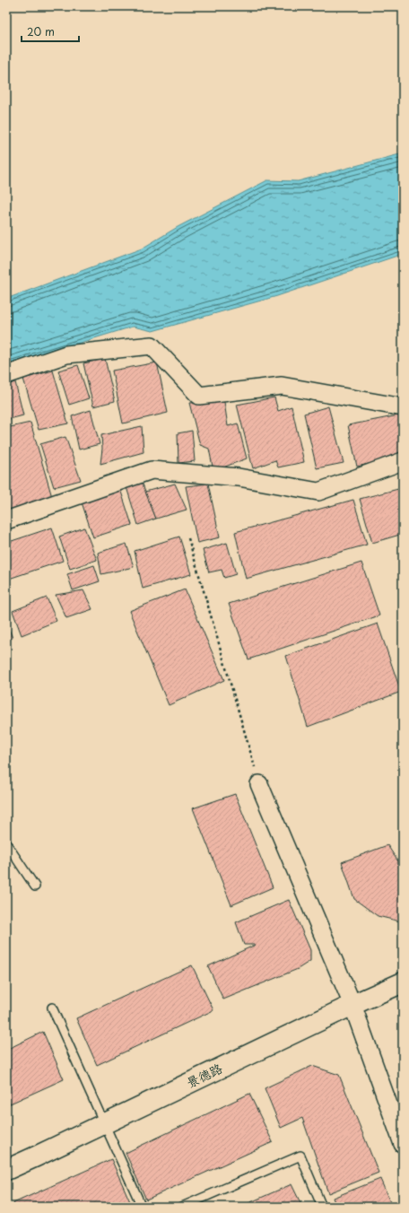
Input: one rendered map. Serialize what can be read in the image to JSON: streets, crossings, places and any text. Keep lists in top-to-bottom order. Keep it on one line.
{"streets":{"main road":["景德路"]},"scale_bar":"20 m"}
